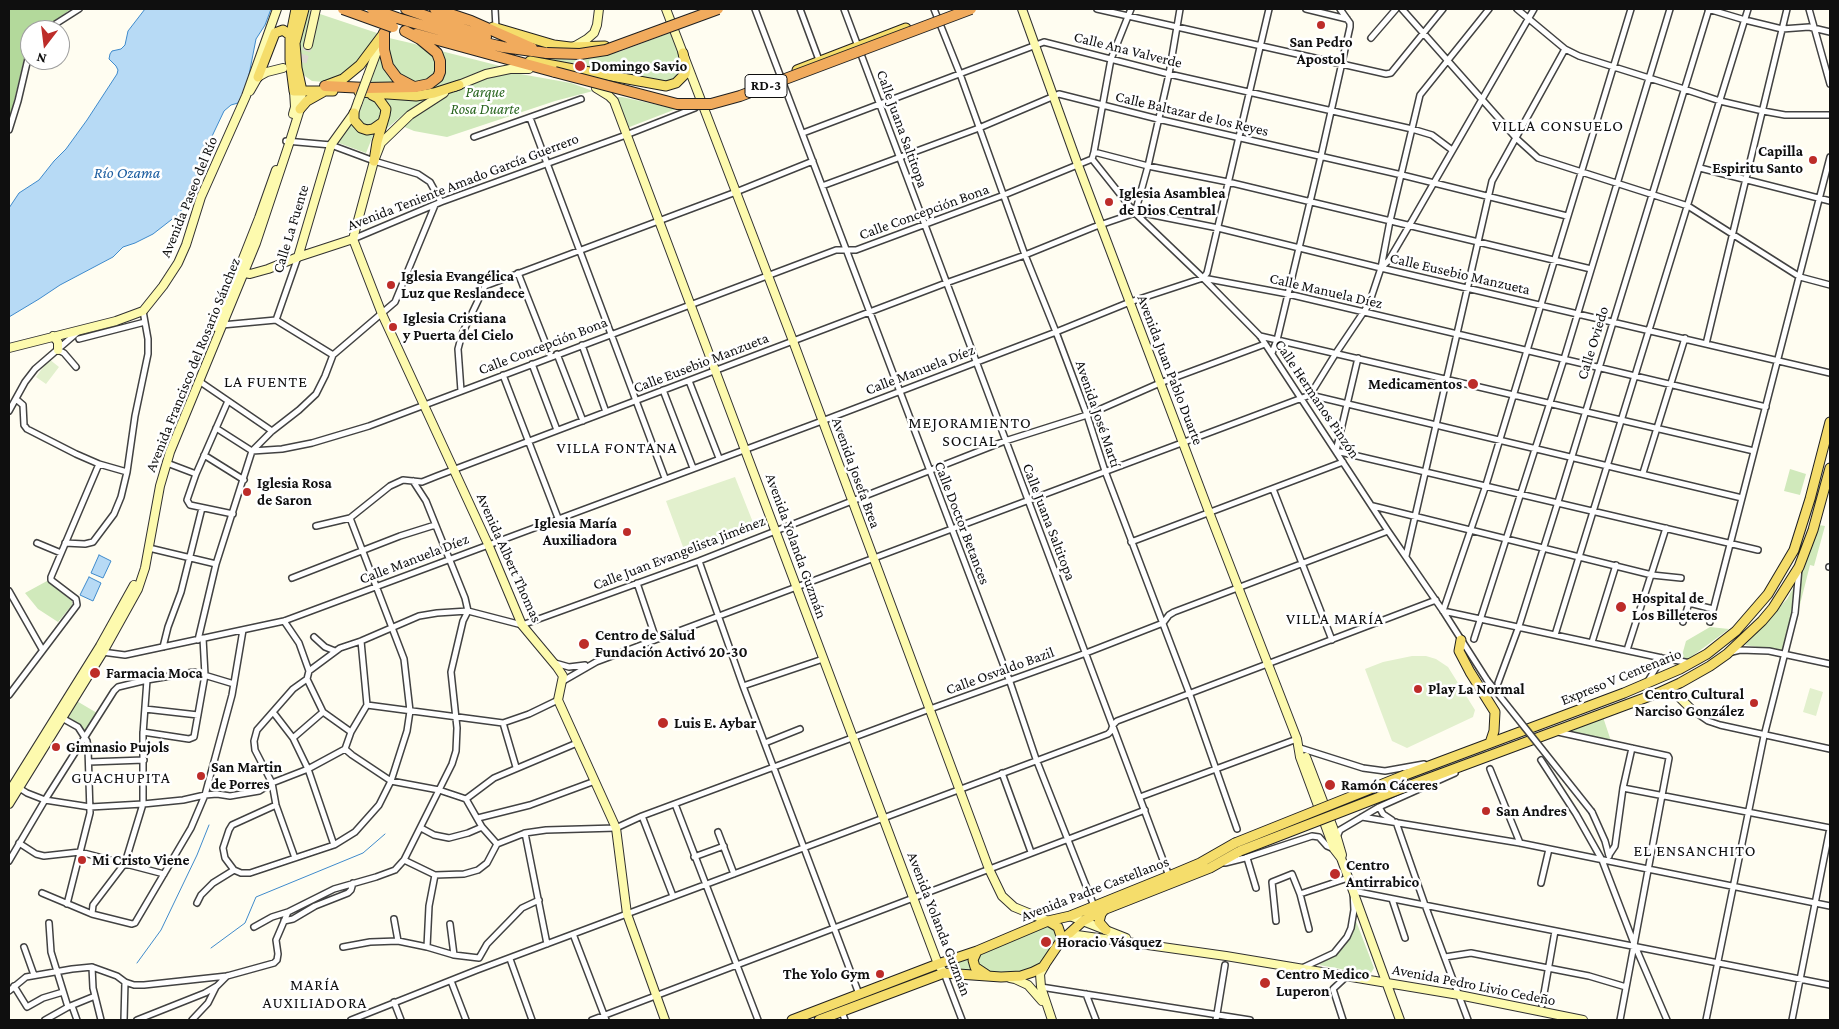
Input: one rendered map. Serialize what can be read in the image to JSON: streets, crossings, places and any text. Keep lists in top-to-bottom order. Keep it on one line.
{"streets":{"highway":["RD-3"],"main road":["Avenida Teniente Amado García Guerrero","Avenida Paseo del Río","Calle La Fuente","Avenida Francisco del Rosario Sánchez","Avenida Juan Pablo Duarte","Avenida Josefa Brea","Avenida Yolanda Guzmán","Avenida Albert Thomas","Expreso V Centenario","Avenida Padre Castellanos","Avenida Pedro Livio Cedeño"],"street":["Calle Ana Valverde","Calle Baltazar de los Reyes","Calle Juana Saltitopa","Calle Concepción Bona","Calle Eusebio Manzueta","Calle Manuela Díez","Calle Oviedo","Calle Hermanos Pinzón","Avenida José Martí","Calle Doctor Betances","Calle Juan Evangelista Jiménez","Calle Osvaldo Bazil"]},"crossings":[["Calle Ana Valverde","Calle Juana Saltitopa"],["Calle Ana Valverde","Avenida Juan Pablo Duarte"],["Calle Ana Valverde","Avenida José Martí"],["Calle Ana Valverde","Calle Doctor Betances"],["RD-3","Calle Juana Saltitopa"],["RD-3","Avenida Teniente Amado García Guerrero"],["RD-3","Calle La Fuente"],["RD-3","Avenida José Martí"],["RD-3","Avenida Josefa Brea"],["RD-3","Calle Doctor Betances"],["Calle Baltazar de los Reyes","Avenida Juan Pablo Duarte"],["Calle Juana Saltitopa","Calle Concepción Bona"],["Calle Juana Saltitopa","Calle Eusebio Manzueta"],["Calle Juana Saltitopa","Calle Manuela Díez"],["Calle Juana Saltitopa","Calle Juan Evangelista Jiménez"],["Calle Juana Saltitopa","Calle Osvaldo Bazil"],["Calle Juana Saltitopa","Avenida Padre Castellanos"],["Avenida Teniente Amado García Guerrero","Calle La Fuente"],["Avenida Teniente Amado García Guerrero","Avenida Francisco del Rosario Sánchez"],["Avenida Teniente Amado García Guerrero","Avenida Josefa Brea"],["Avenida Teniente Amado García Guerrero","Avenida Yolanda Guzmán"],["Avenida Teniente Amado García Guerrero","Avenida Albert Thomas"],["Calle Concepción Bona","Avenida Juan Pablo Duarte"],["Calle Concepción Bona","Calle Hermanos Pinzón"],["Calle Concepción Bona","Avenida José Martí"],["Calle Concepción Bona","Avenida Josefa Brea"],["Calle Concepción Bona","Calle Doctor Betances"],["Calle Concepción Bona","Avenida Yolanda Guzmán"],["Calle Concepción Bona","Avenida Albert Thomas"],["Calle La Fuente","Avenida Francisco del Rosario Sánchez"],["Calle Eusebio Manzueta","Calle Oviedo"],["Calle Eusebio Manzueta","Avenida Juan Pablo Duarte"],["Calle Eusebio Manzueta","Calle Hermanos Pinzón"],["Calle Eusebio Manzueta","Avenida José Martí"],["Calle Eusebio Manzueta","Avenida Josefa Brea"],["Calle Eusebio Manzueta","Calle Doctor Betances"],["Calle Eusebio Manzueta","Avenida Yolanda Guzmán"],["Calle Eusebio Manzueta","Avenida Albert Thomas"],["Calle Manuela Díez","Calle Oviedo"],["Calle Manuela Díez","Avenida Francisco del Rosario Sánchez"],["Calle Manuela Díez","Avenida Juan Pablo Duarte"],["Calle Manuela Díez","Calle Hermanos Pinzón"],["Calle Manuela Díez","Avenida José Martí"],["Calle Manuela Díez","Avenida Josefa Brea"],["Calle Manuela Díez","Calle Doctor Betances"],["Calle Manuela Díez","Avenida Yolanda Guzmán"],["Calle Manuela Díez","Avenida Albert Thomas"],["Avenida Juan Pablo Duarte","Calle Juan Evangelista Jiménez"],["Avenida Juan Pablo Duarte","Calle Osvaldo Bazil"],["Avenida Juan Pablo Duarte","Expreso V Centenario"],["Calle Hermanos Pinzón","Calle Juan Evangelista Jiménez"],["Calle Hermanos Pinzón","Calle Osvaldo Bazil"],["Avenida José Martí","Calle Juan Evangelista Jiménez"],["Avenida José Martí","Calle Osvaldo Bazil"],["Avenida Josefa Brea","Calle Juan Evangelista Jiménez"],["Avenida Josefa Brea","Calle Osvaldo Bazil"],["Avenida Josefa Brea","Avenida Padre Castellanos"],["Calle Doctor Betances","Calle Juan Evangelista Jiménez"],["Calle Doctor Betances","Calle Osvaldo Bazil"],["Calle Doctor Betances","Avenida Padre Castellanos"],["Avenida Yolanda Guzmán","Calle Juan Evangelista Jiménez"],["Avenida Yolanda Guzmán","Calle Osvaldo Bazil"],["Avenida Yolanda Guzmán","Avenida Padre Castellanos"],["Calle Juan Evangelista Jiménez","Avenida Albert Thomas"],["Expreso V Centenario","Avenida Padre Castellanos"],["Avenida Padre Castellanos","Avenida Pedro Livio Cedeño"]],"districts":["VILLA CONSUELO","LA FUENTE","MEJORAMIENTO SOCIAL","VILLA FONTANA","VILLA MARÍA","GUACHUPITA","EL ENSANCHITO","MARÍA AUXILIADORA"],"water":["Río Ozama"],"parks":["Parque Rosa Duarte"],"places":["San Pedro Apostol","Domingo Savio","Capilla Espiritu Santo","Iglesia Asamblea de Dios Central","Iglesia Evangélica Luz que Reslandece","Iglesia Cristiana y Puerta del Cielo","Medicamentos","Iglesia Rosa de Saron","Iglesia María Auxiliadora","Hospital de Los Billeteros","Centro de Salud Fundación Activó 20-30","Farmacia Moca","Play La Normal","Centro Cultural Narciso González","Luis E. Aybar","Gimnasio Pujols","San Martin de Porres","Ramón Cáceres","San Andres","Mi Cristo Viene","Centro Antirrabico","Horacio Vásquez","The Yolo Gym","Centro Medico Luperon"],"north":"bottom"}
